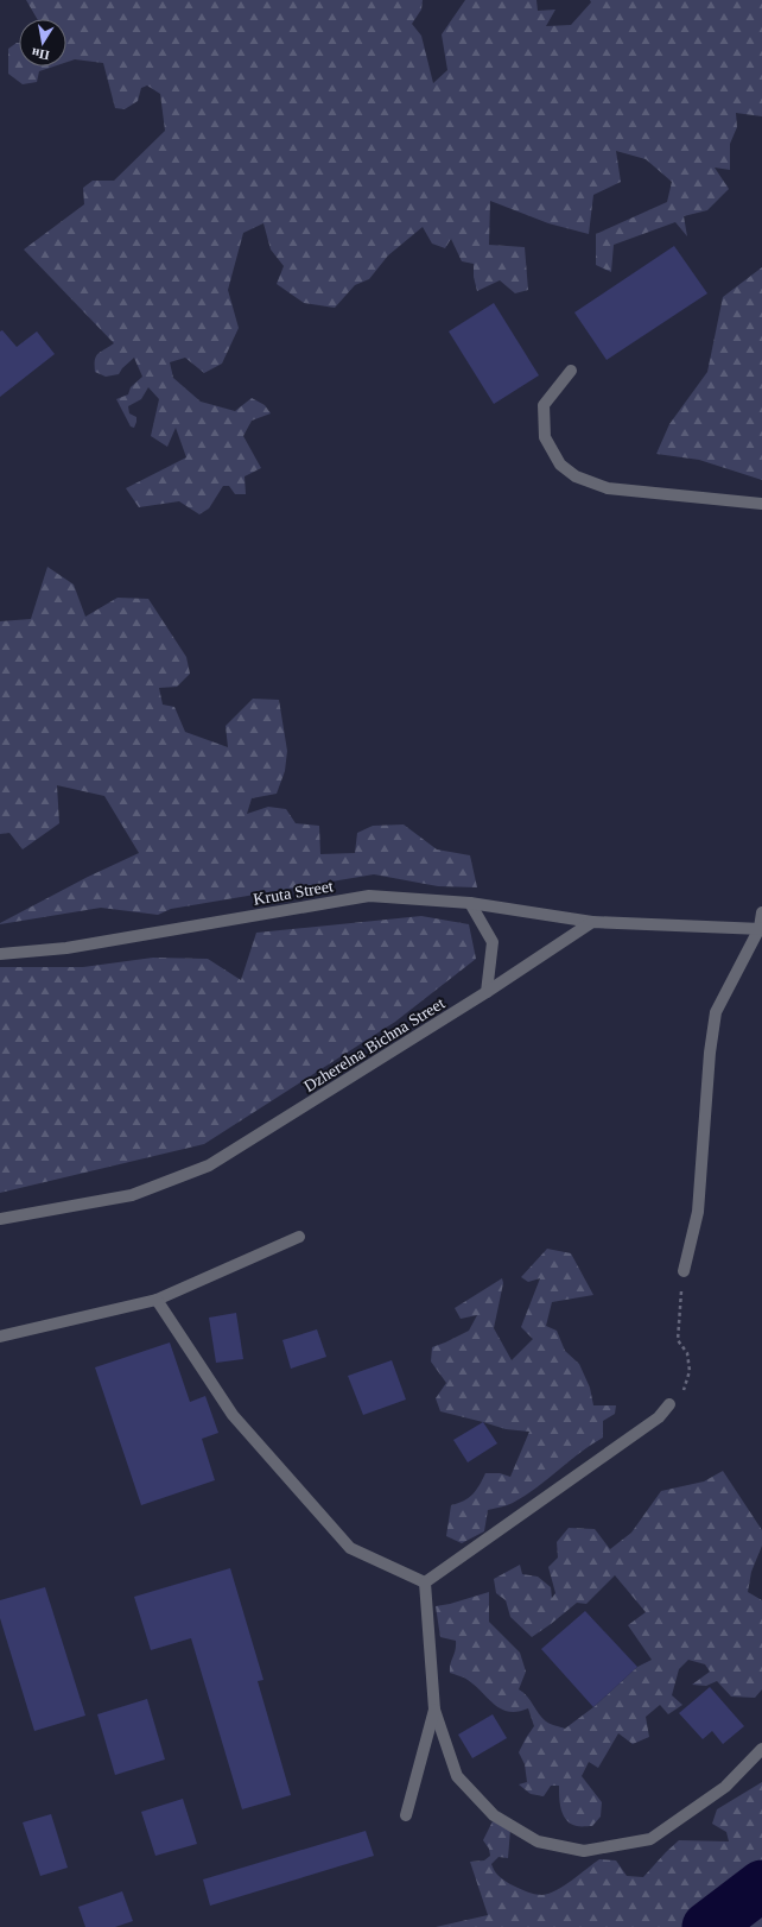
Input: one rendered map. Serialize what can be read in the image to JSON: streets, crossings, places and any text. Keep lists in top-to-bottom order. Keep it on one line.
{"streets":{"street":["Kruta Street","Dzherelna Bichna Street"]},"crossings":[["Kruta Street","Dzherelna Bichna Street"]],"north":"bottom"}
